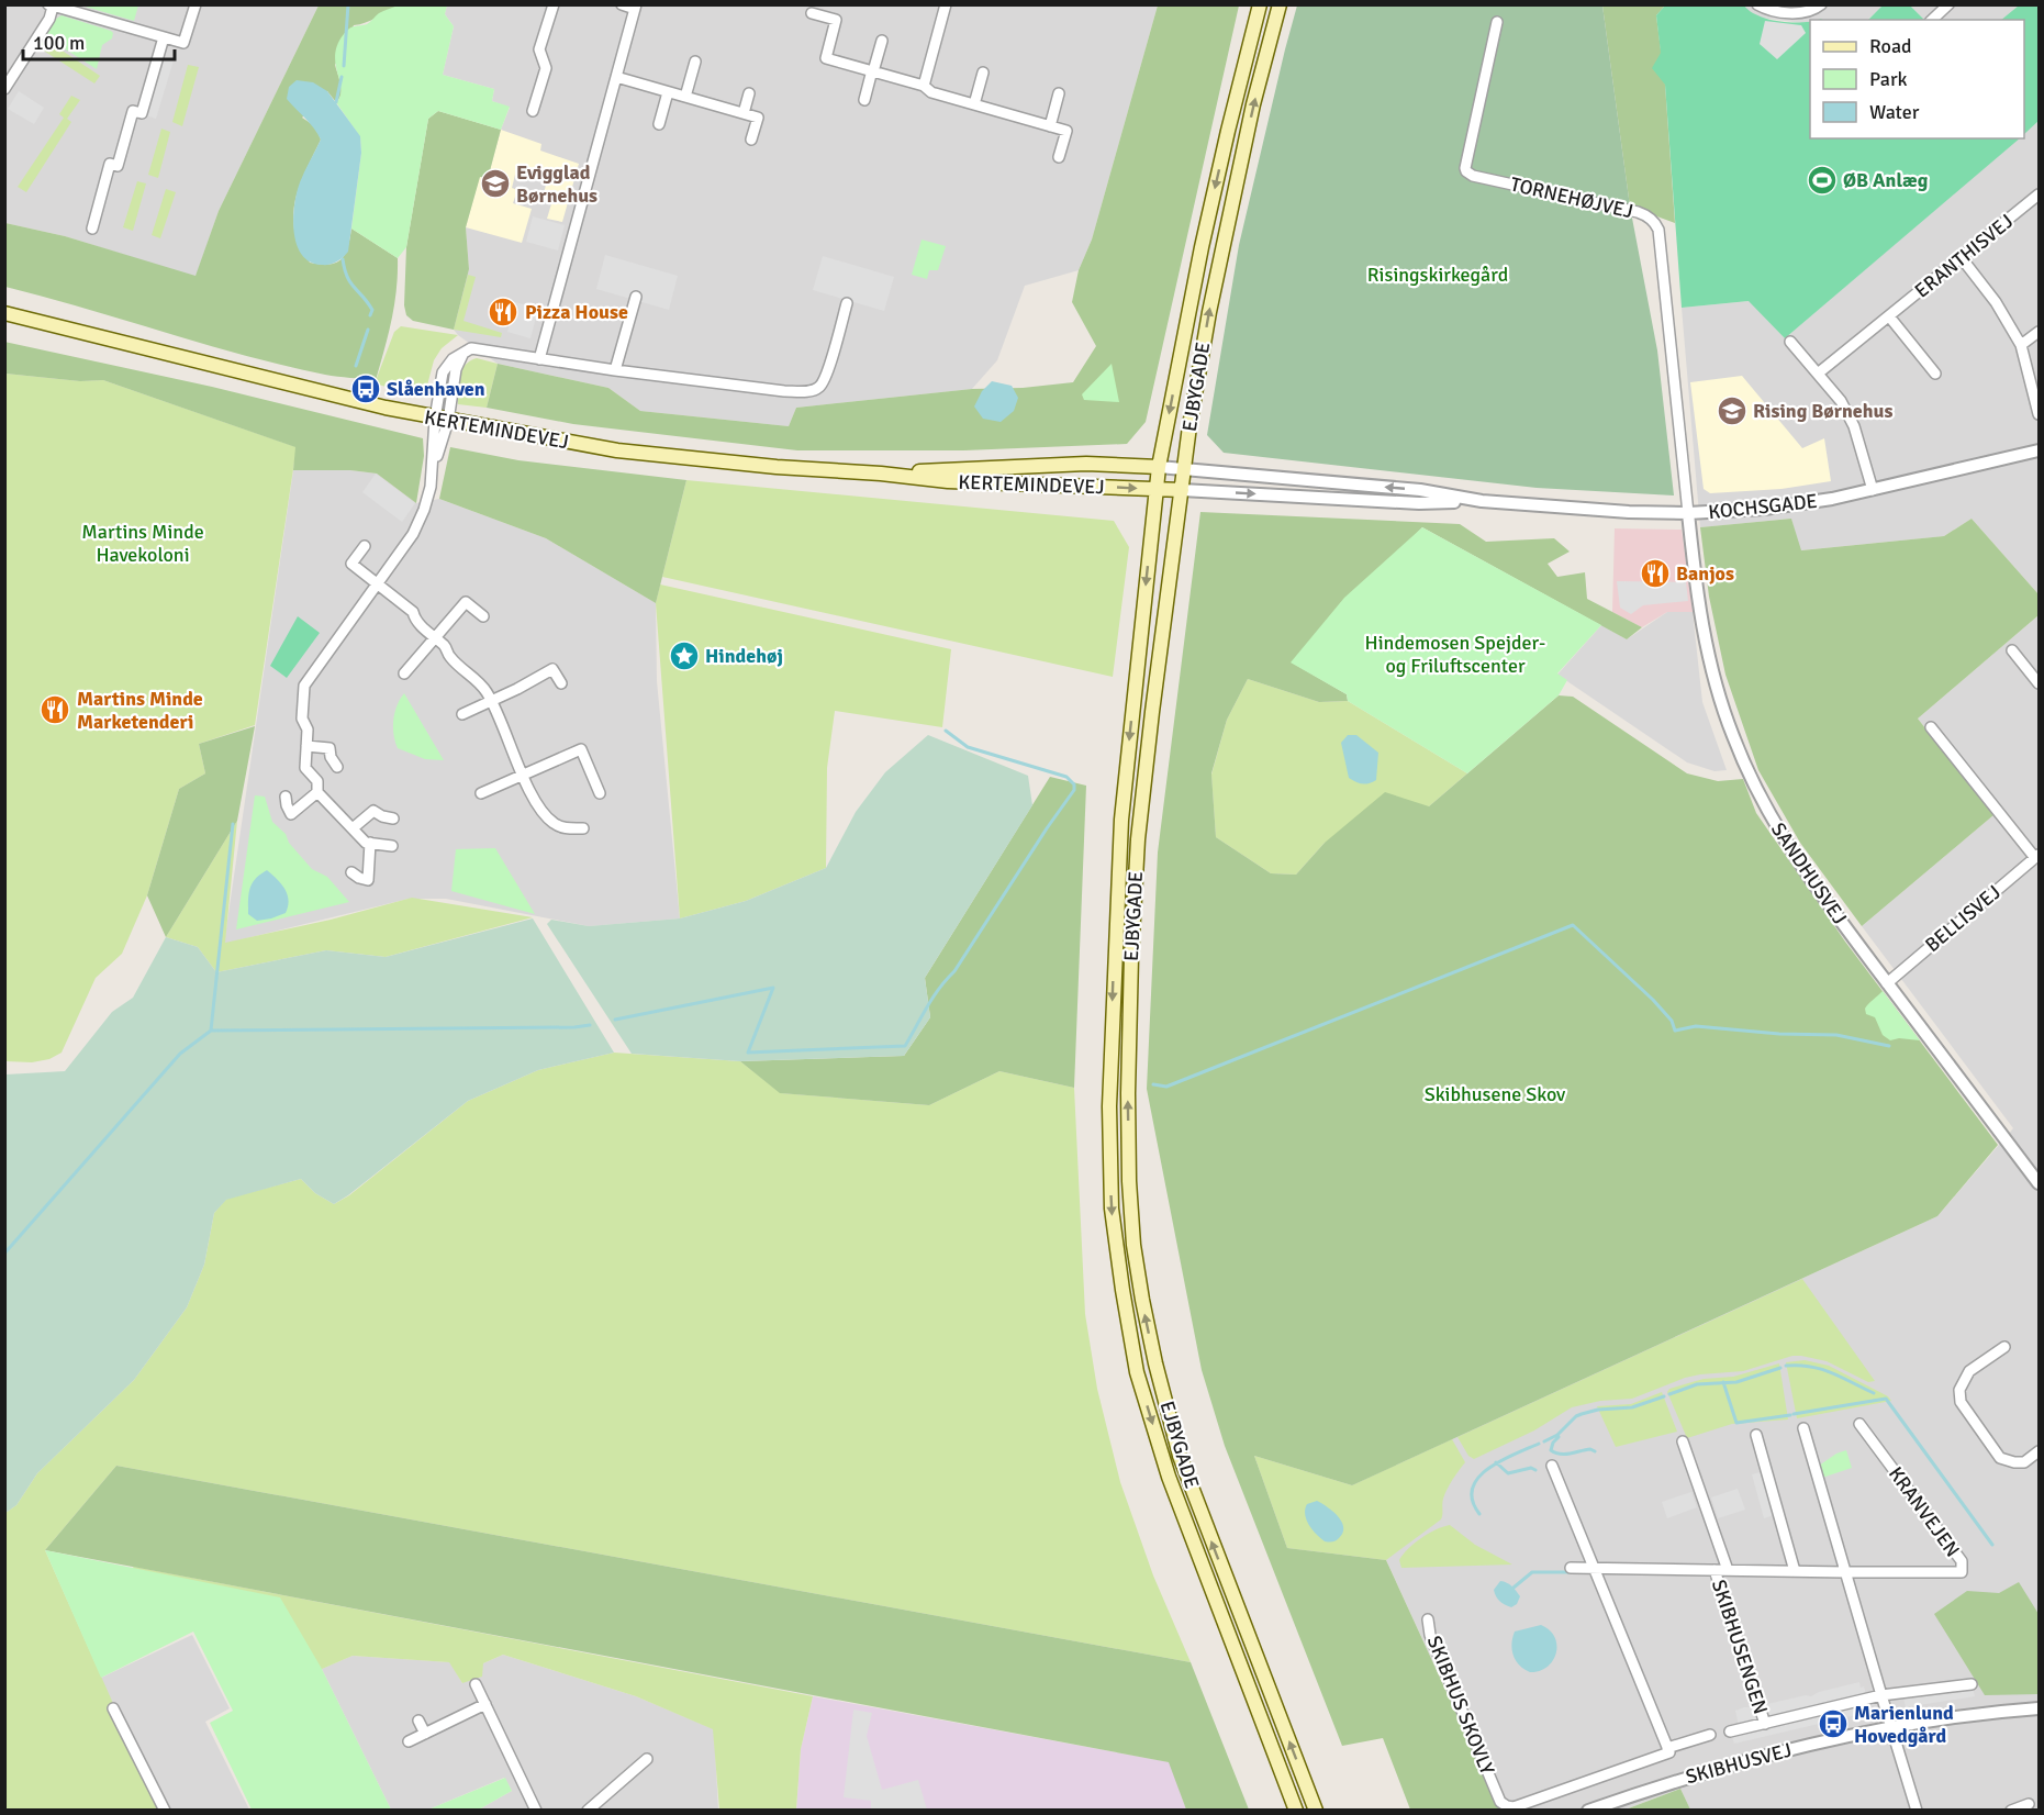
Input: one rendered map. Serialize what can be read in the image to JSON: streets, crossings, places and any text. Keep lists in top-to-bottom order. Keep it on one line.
{"streets":{"main road":["EJBYGADE","KERTEMINDEVEJ"],"street":["TORNEHØJVEJ","ERANTHISVEJ","KOCHSGADE","SANDHUSVEJ","BELLISVEJ","KRANVEJEN","SKIBHUSENGEN","SKIBHUS SKOVLY","SKIBHUSVEJ"]},"crossings":[["TORNEHØJVEJ","KOCHSGADE"],["TORNEHØJVEJ","SANDHUSVEJ"],["EJBYGADE","KERTEMINDEVEJ"],["EJBYGADE","KOCHSGADE"],["KERTEMINDEVEJ","KOCHSGADE"],["KOCHSGADE","SANDHUSVEJ"],["SANDHUSVEJ","BELLISVEJ"],["KRANVEJEN","SKIBHUSENGEN"]],"parks":["Risingskirkegård","Martins Minde Havekoloni","Hindemosen Spejder- og Friluftscenter","Skibhusene Skov"],"places":{"sports":["ØB Anlæg"],"school or university":["Evigglad Børnehus","Rising Børnehus"],"restaurant":["Pizza House","Banjos","Martins Minde Marketenderi"],"bus stop":["Slåenhaven","Marienlund Hovedgård"],"place":["Hindehøj"]},"legend":["Road","Park","Water"],"scale_bar":"100 m"}
